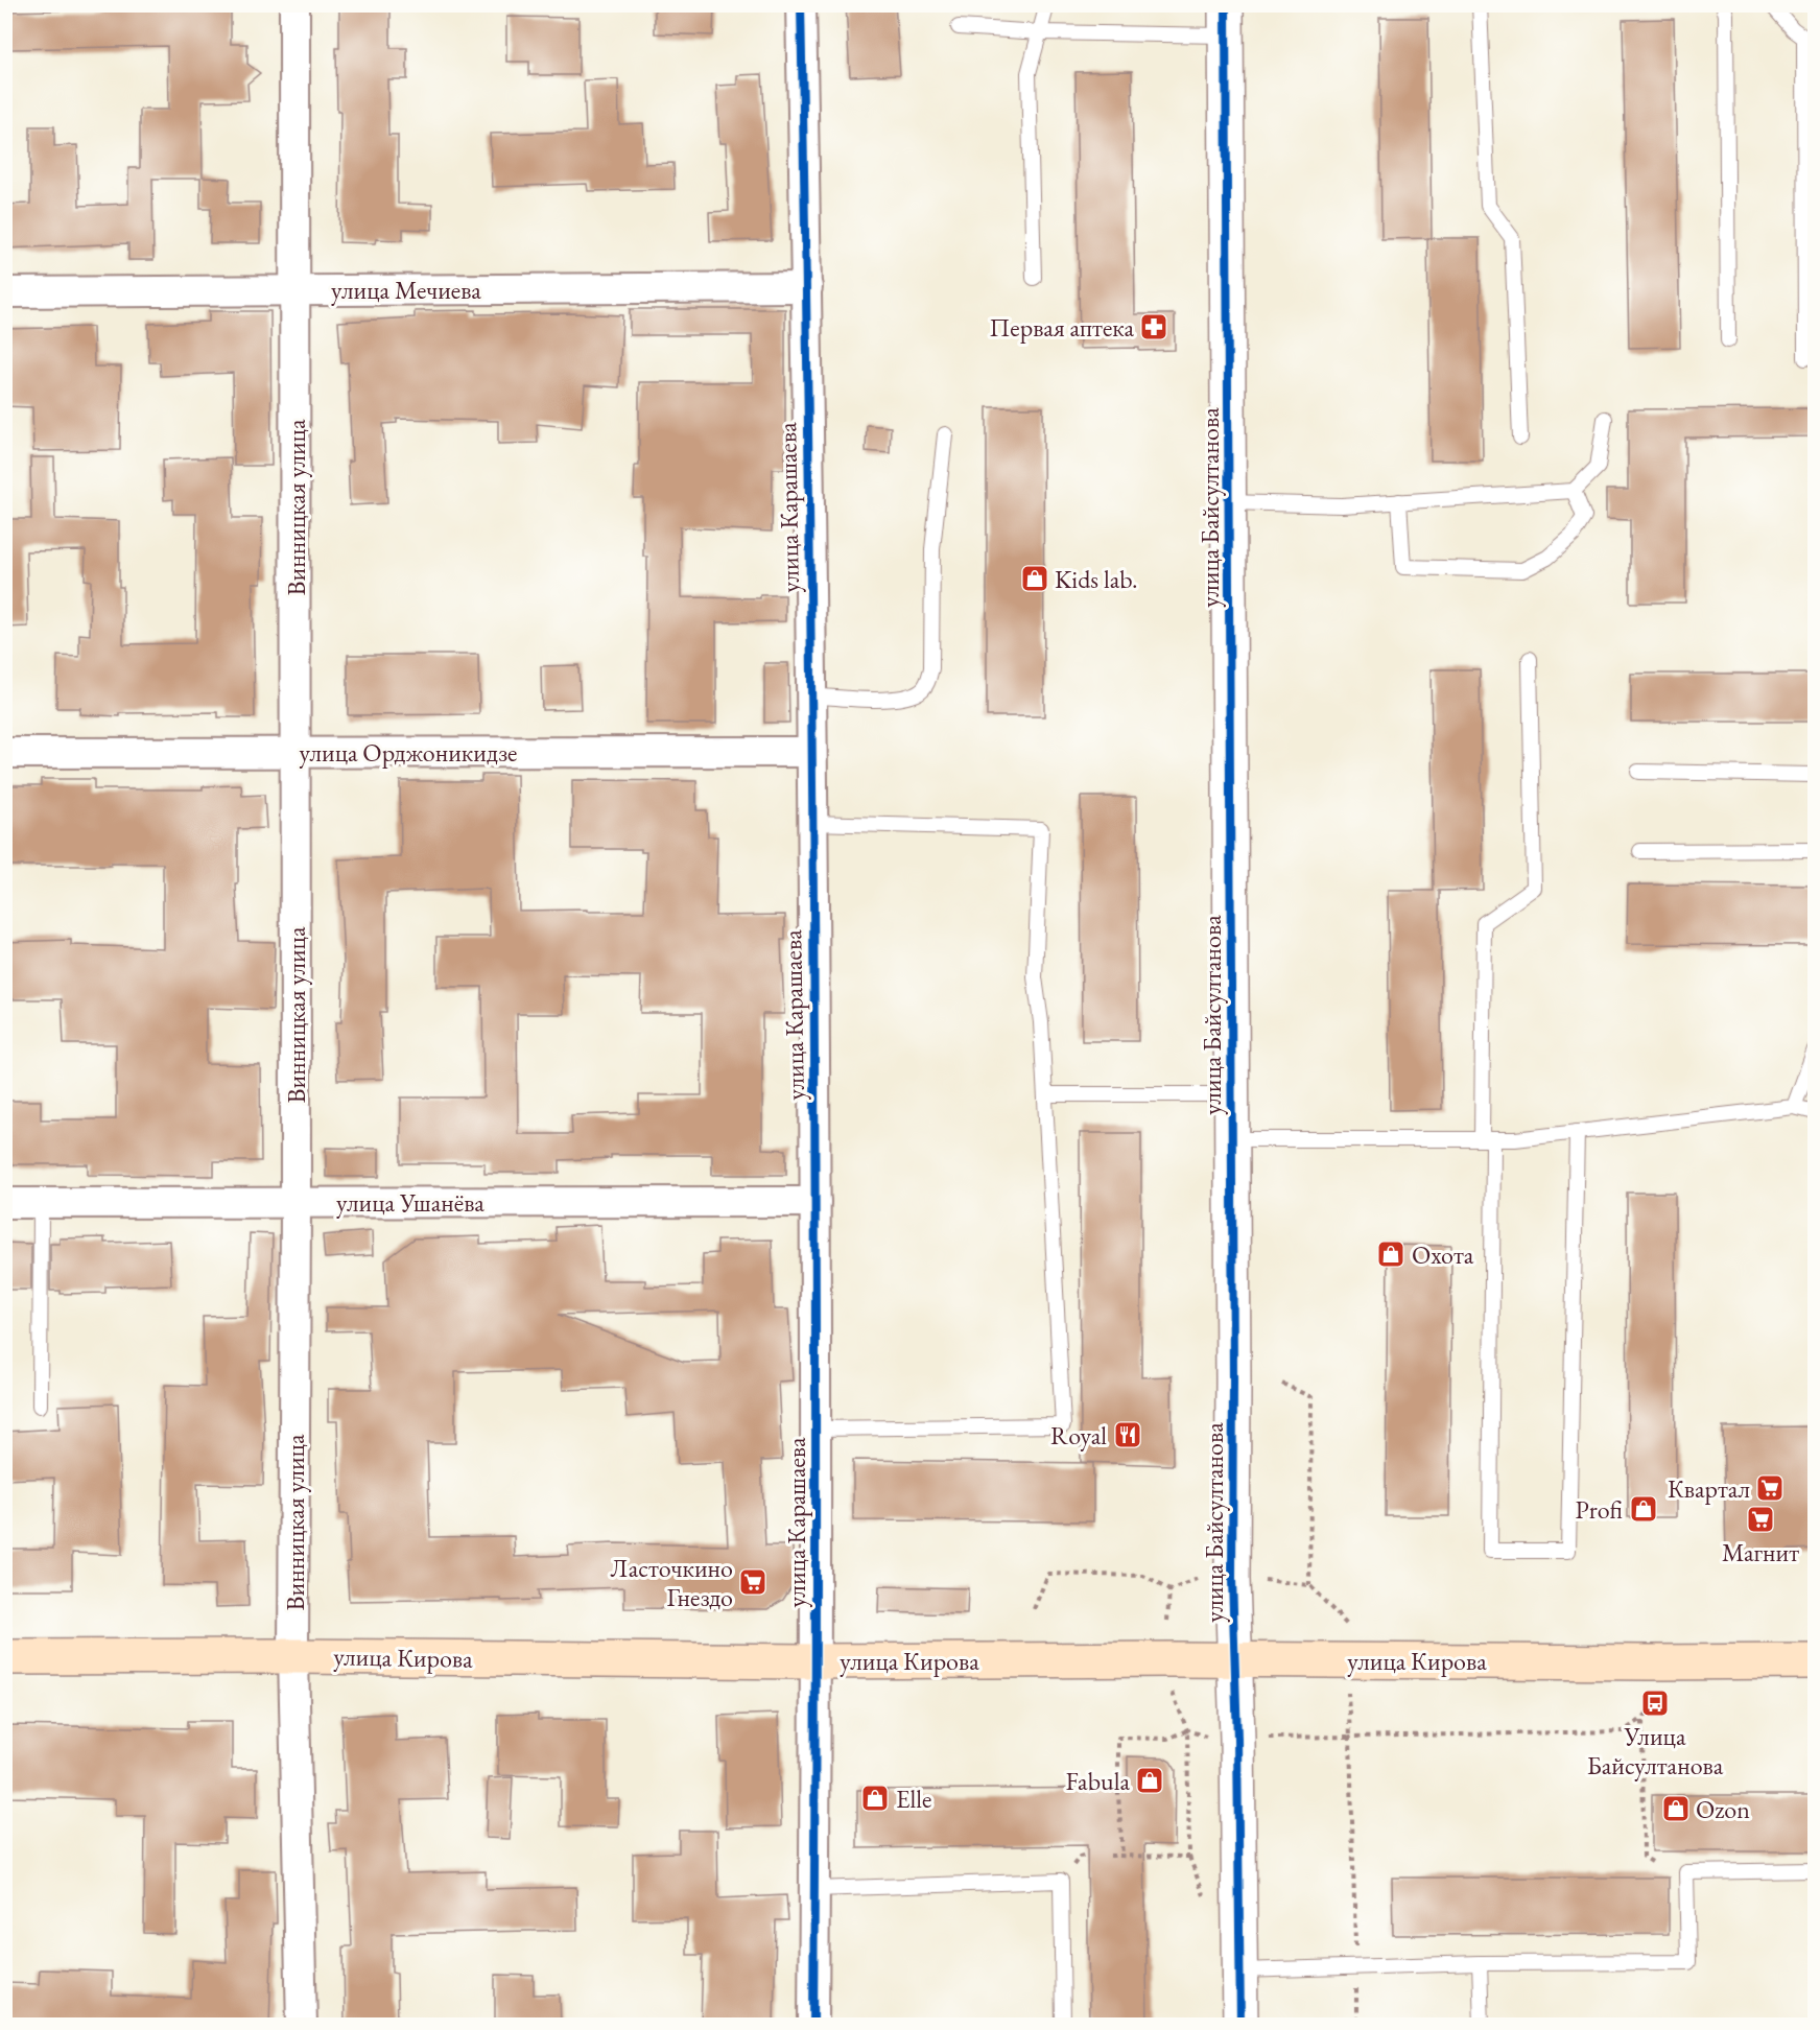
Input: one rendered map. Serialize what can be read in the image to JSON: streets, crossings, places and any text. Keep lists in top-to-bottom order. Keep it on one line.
{"streets":{"main road":["улица Кирова"],"street":["улица Мечиева","Винницкая улица","улица Карашаева","улица Байсултанова","улица Орджоникидзе","улица Ушанёва"]},"crossings":[["улица Мечиева","Винницкая улица"],["улица Мечиева","улица Карашаева"],["Винницкая улица","улица Орджоникидзе"],["Винницкая улица","улица Ушанёва"],["Винницкая улица","улица Кирова"],["улица Карашаева","улица Орджоникидзе"],["улица Карашаева","улица Ушанёва"],["улица Карашаева","улица Кирова"],["улица Байсултанова","улица Кирова"]],"places":{"pharmacy":["Первая аптека"],"shop":["Kids lab.","Охота","Profi","Fabula","Elle","Ozon"],"restaurant":["Royal"],"supermarket":["Квартал","Магнит","Ласточкино Гнездо"],"bus stop":["Улица Байсултанова"]}}
